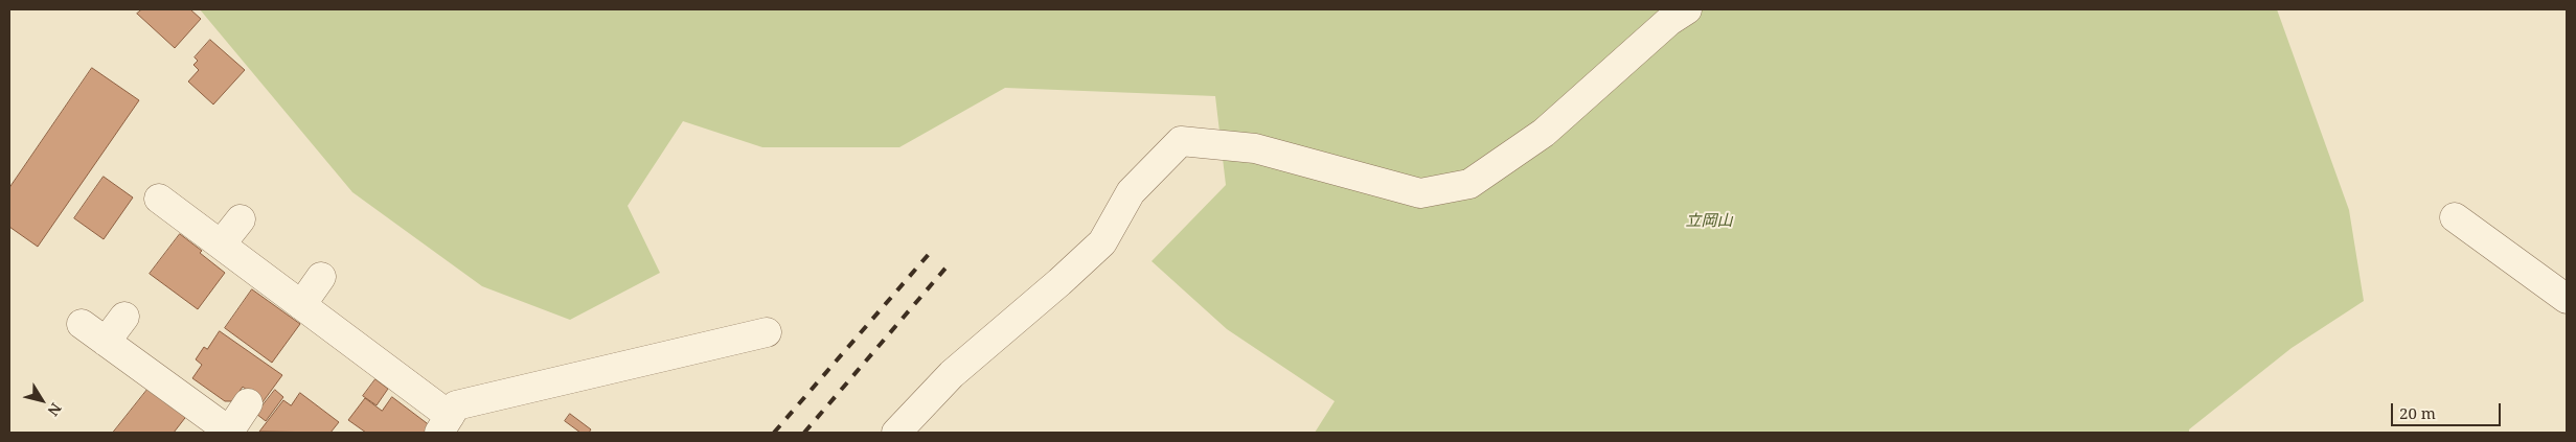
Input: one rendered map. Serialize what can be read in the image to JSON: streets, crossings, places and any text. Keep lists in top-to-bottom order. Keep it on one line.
{"parks":["立岡山"],"scale_bar":"20 m","north":"bottom right"}
